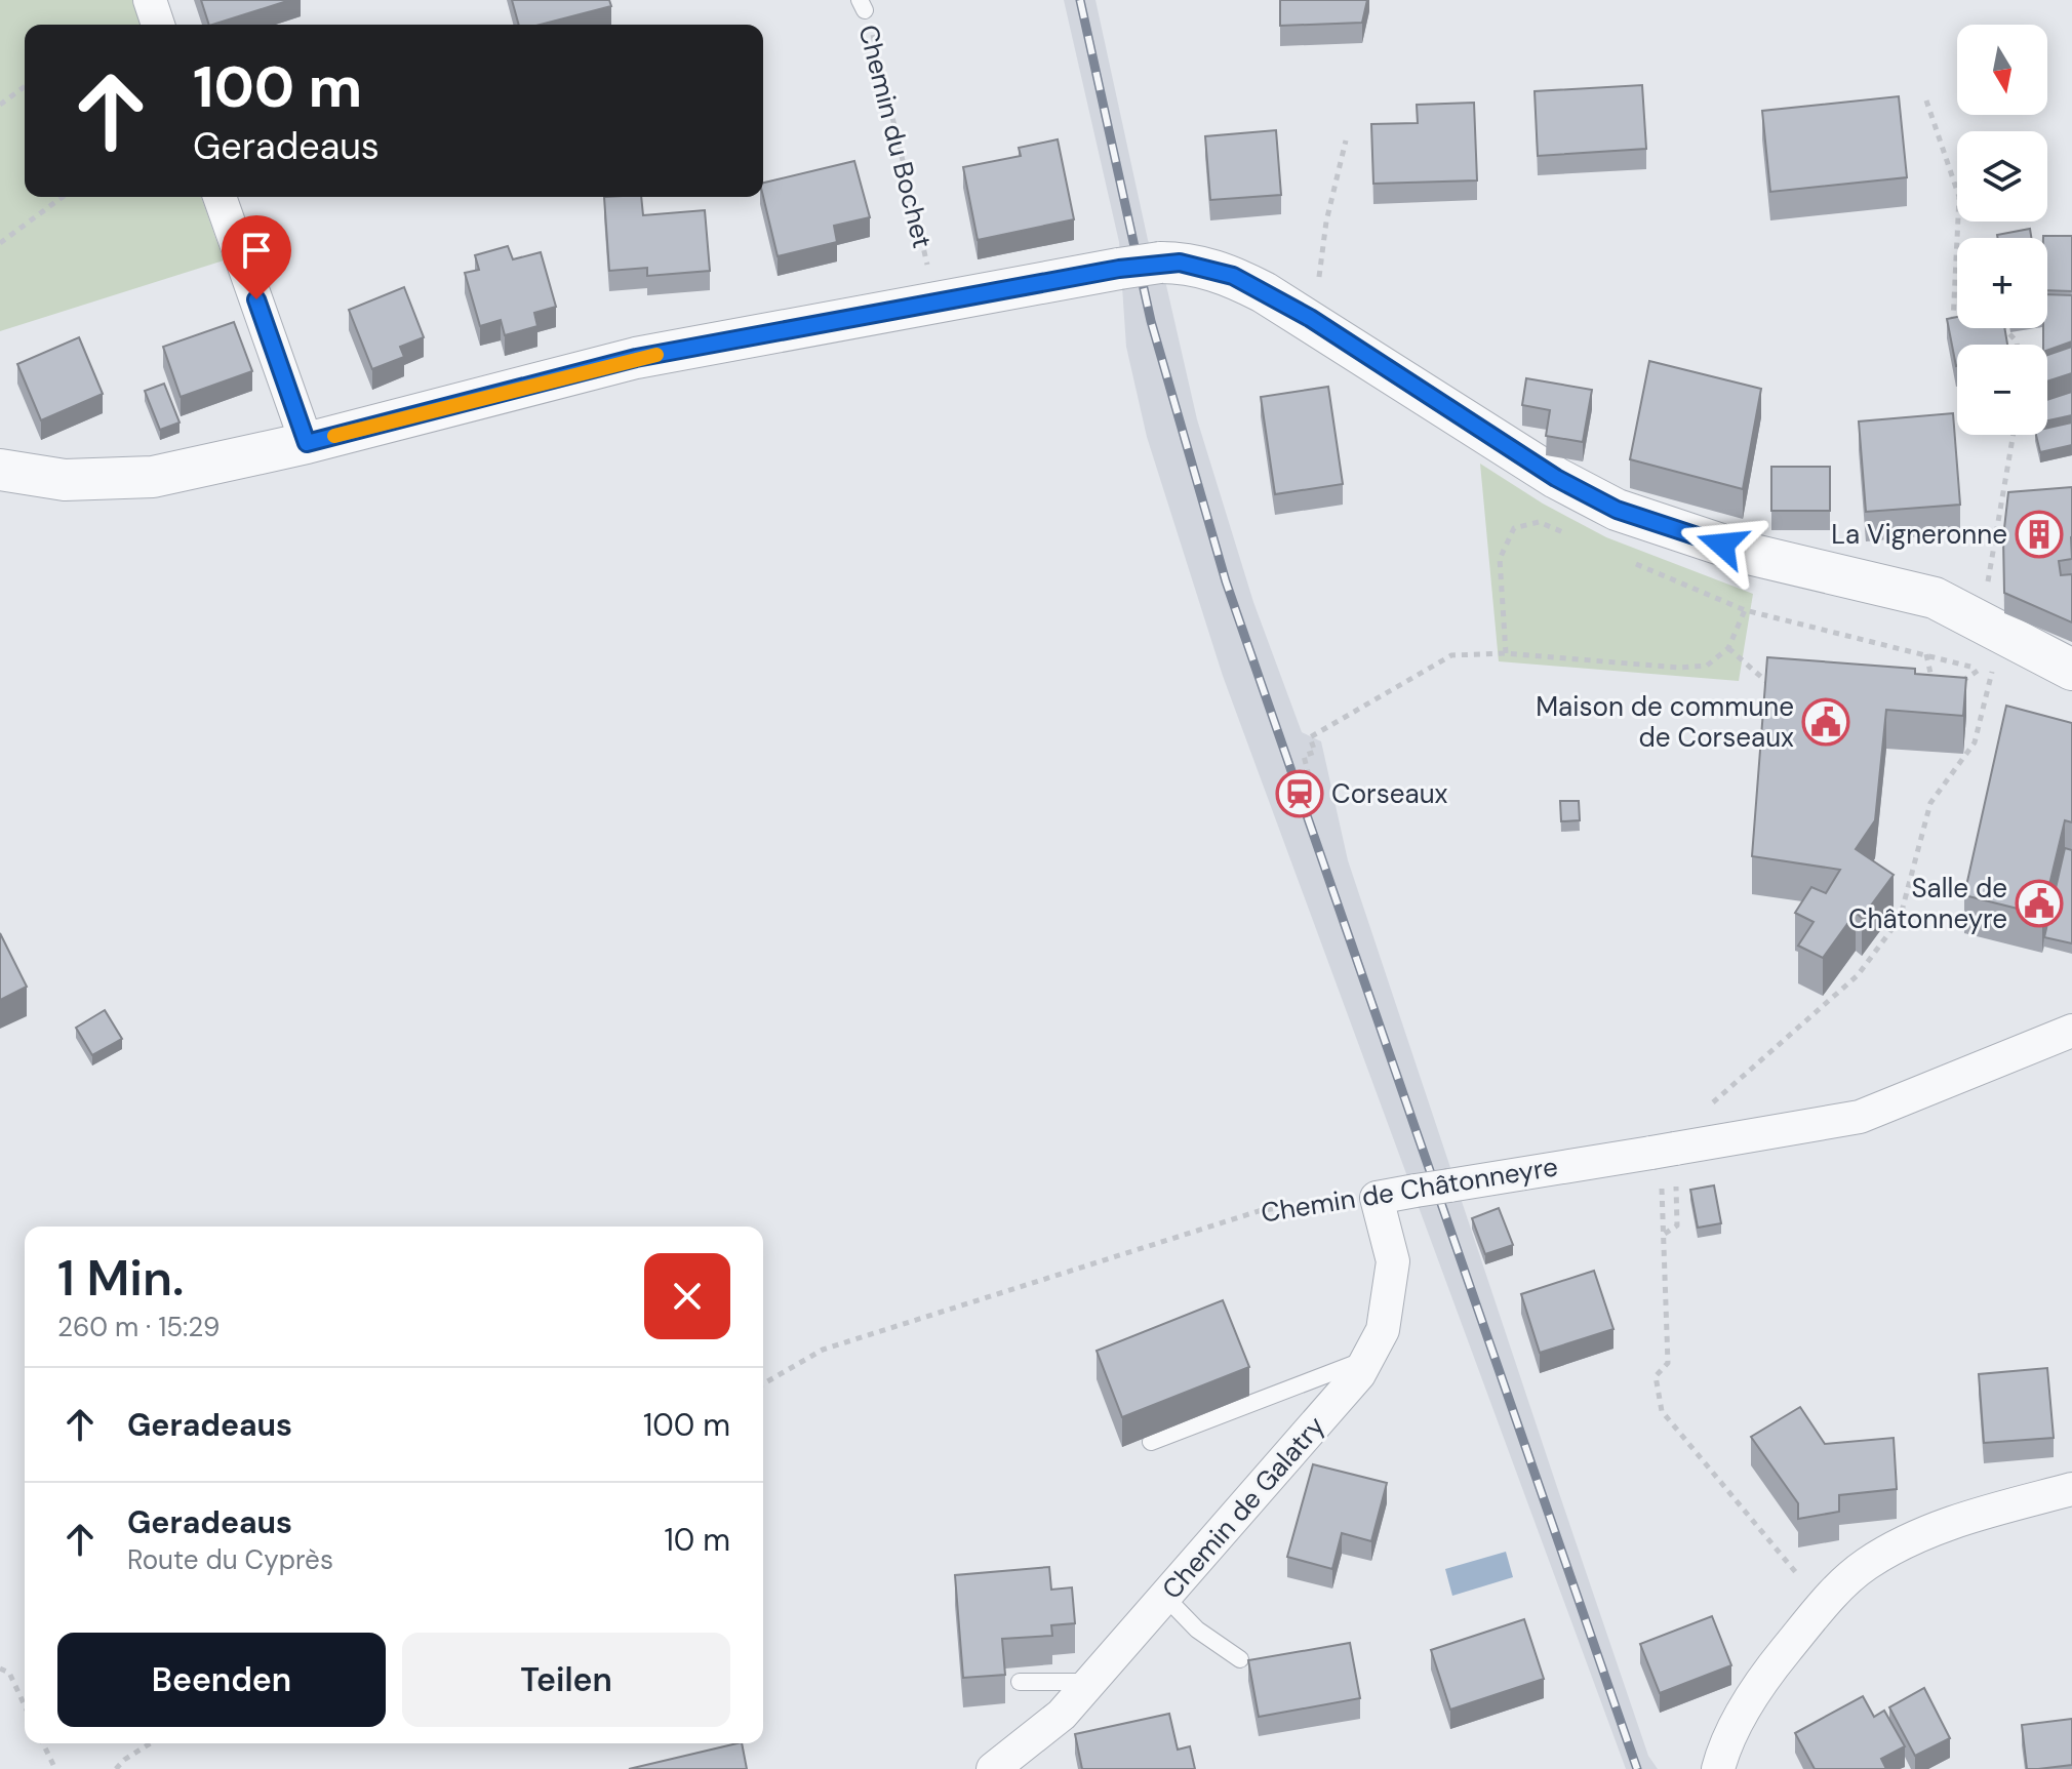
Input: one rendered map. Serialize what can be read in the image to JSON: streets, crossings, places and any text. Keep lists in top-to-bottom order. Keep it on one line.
{"streets":{"street":["Chemin de Châtonneyre","Chemin de Galatry"],"path":["Chemin du Bochet"]},"crossings":[["Chemin de Châtonneyre","Chemin de Galatry"]],"places":{"building":["La Vigneronne"],"public building":["Maison de commune de Corseaux","Salle de Châtonneyre"],"station":["Corseaux"]},"north":"bottom","page":{"map_buttons":["+","−"],"turn":["100 m","Geradeaus"],"heading":["1 Min.","260 m · 15:29"],"list":[{"name":"Geradeaus","value":"100 m"},{"name":"Geradeaus","note":"Route du Cyprès","value":"10 m"}],"buttons":["Beenden","Teilen"]}}
